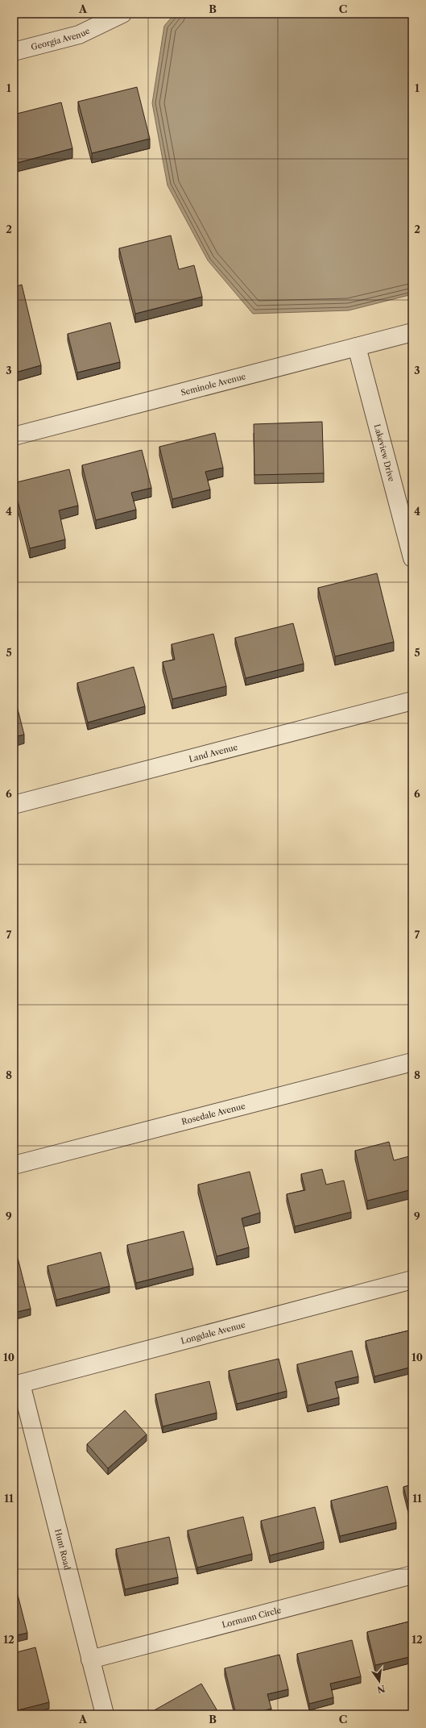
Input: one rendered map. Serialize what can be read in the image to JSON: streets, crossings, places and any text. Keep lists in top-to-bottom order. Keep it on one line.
{"streets":{"street":["Georgia Avenue","Seminole Avenue","Lakeview Drive","Land Avenue","Rosedale Avenue","Longdale Avenue","Hunt Road","Lormann Circle"]},"crossings":[["Seminole Avenue","Lakeview Drive"],["Longdale Avenue","Hunt Road"],["Hunt Road","Lormann Circle"]],"north":"bottom","grid":{"columns":["A","B","C"],"rows":["1","2","3","4","5","6","7","8","9","10","11","12"]}}
